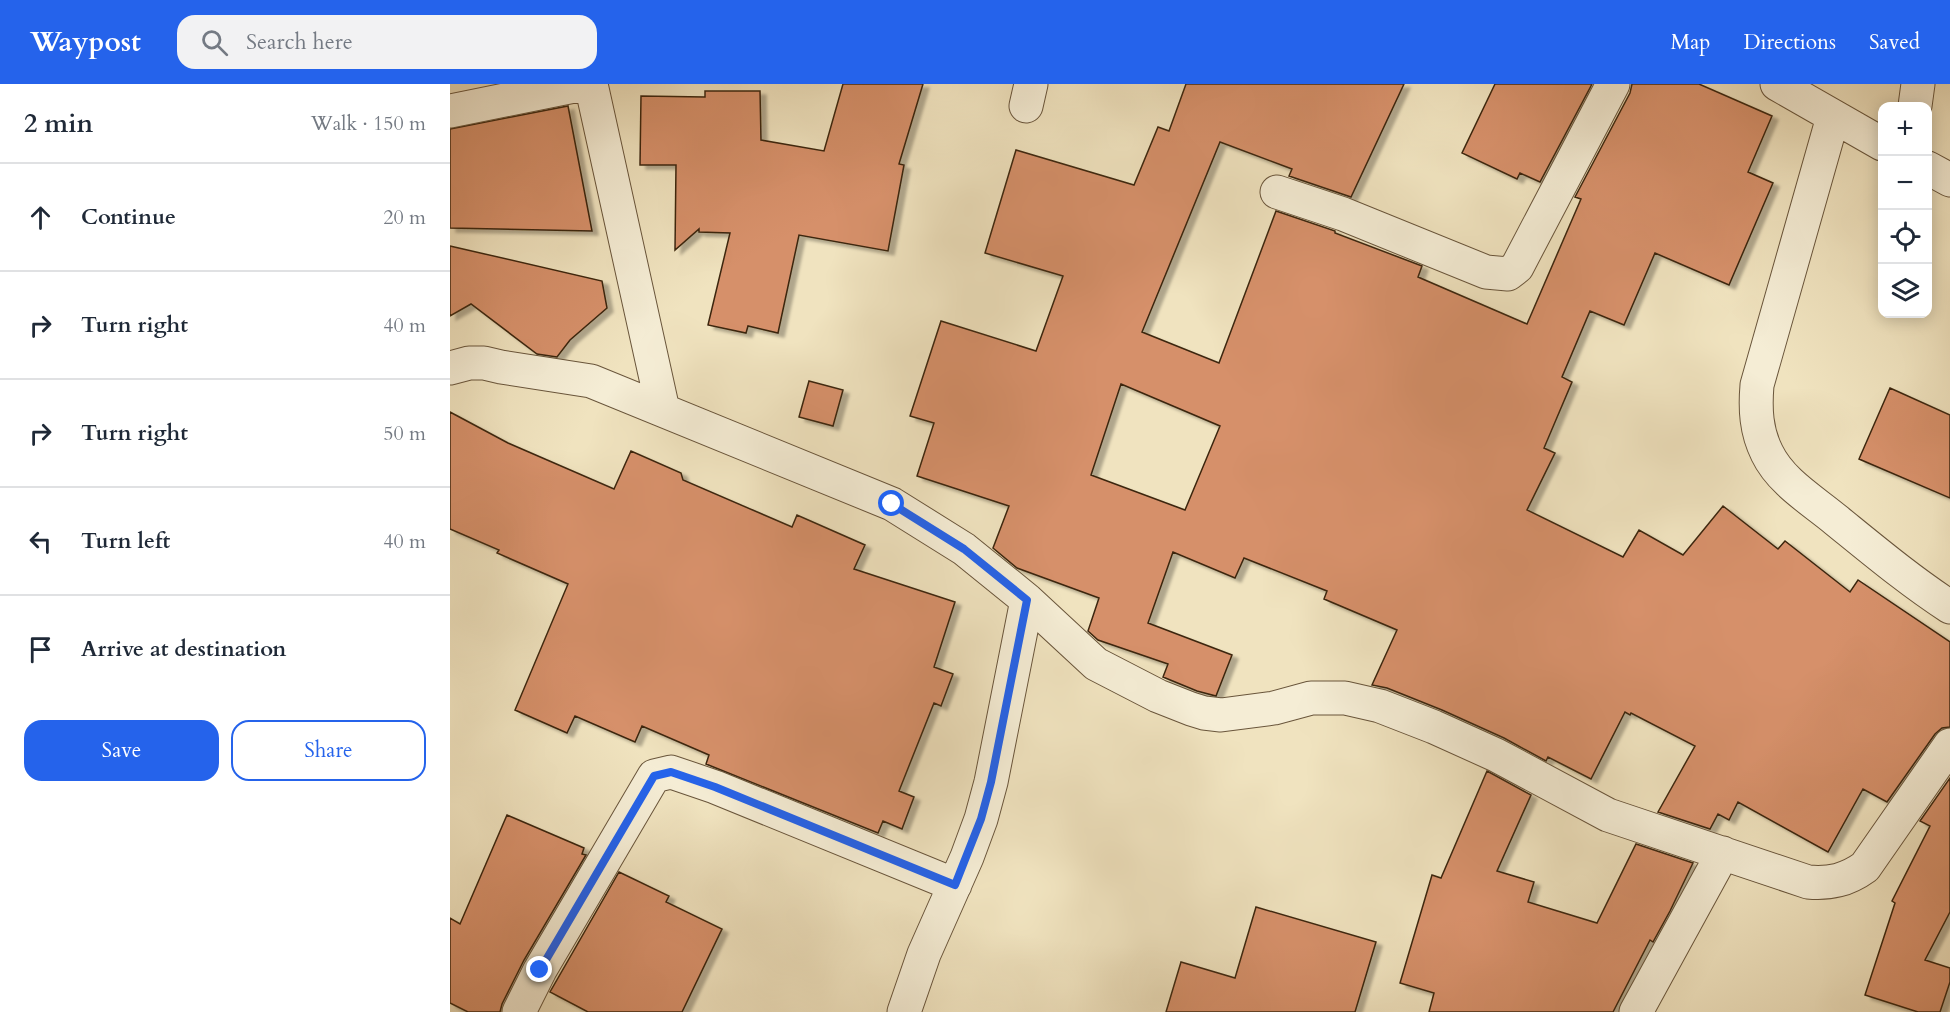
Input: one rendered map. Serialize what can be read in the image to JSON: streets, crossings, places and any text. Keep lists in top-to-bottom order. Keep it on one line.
{"page":{"header":"Waypost","search":"Search here","nav":["Map","Directions","Saved"],"heading":["2 min","Walk · 150 m"],"map_buttons":["+","−"],"list":[["Continue","20 m"],["Turn right","40 m"],["Turn right","50 m"],["Turn left","40 m"],"Arrive at destination"],"buttons":["Save","Share"]}}
